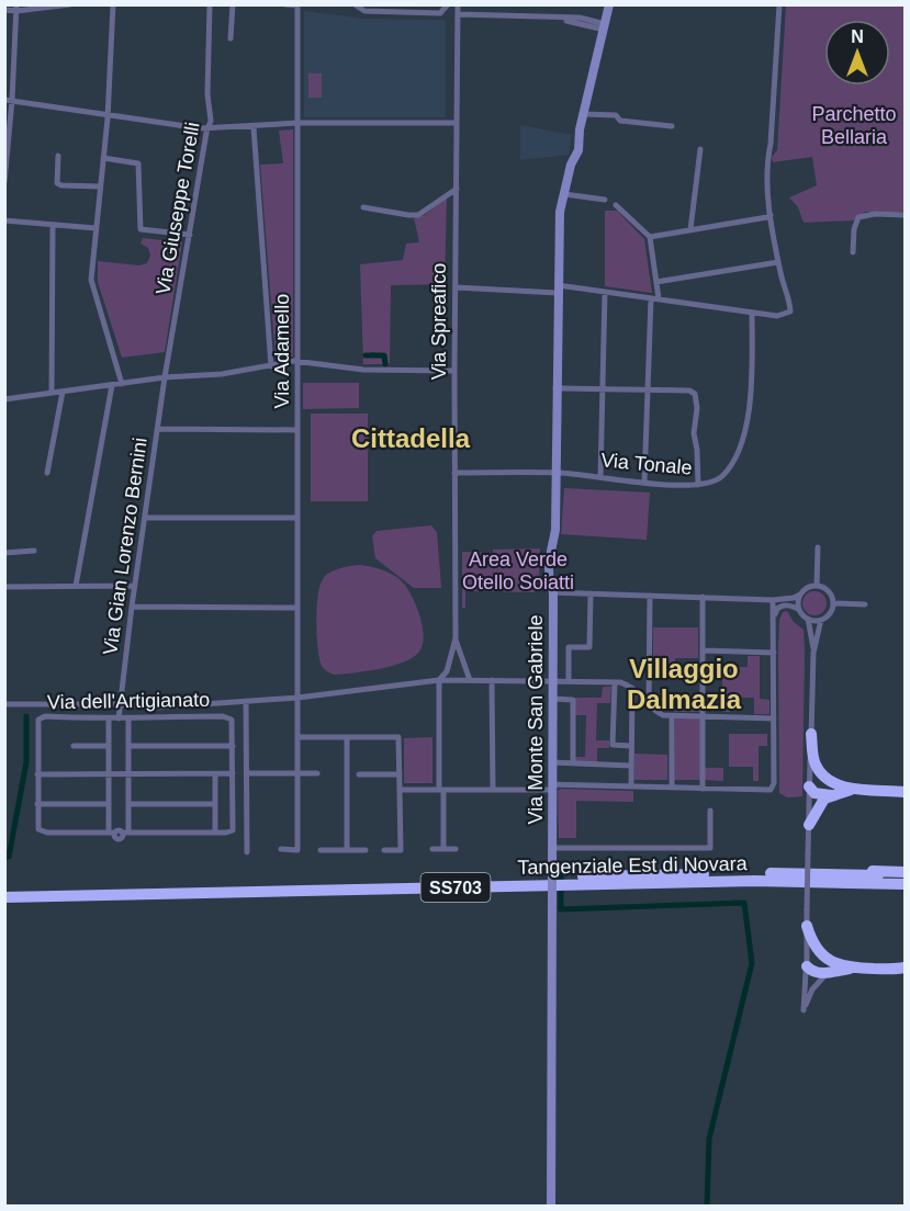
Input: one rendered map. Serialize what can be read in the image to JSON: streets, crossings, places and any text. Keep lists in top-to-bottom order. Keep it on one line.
{"streets":{"highway":["Tangenziale Est di Novara","SS703"],"street":["Via Giuseppe Torelli","Via Spreafico","Via Adamello","Via Tonale","Via Gian Lorenzo Bernini","Via dell'Artigianato","Via Monte San Gabriele"]},"crossings":[["Via Giuseppe Torelli","Via Gian Lorenzo Bernini"],["Via Spreafico","Via Tonale"],["Via Tonale","Via Monte San Gabriele"],["Via Gian Lorenzo Bernini","Via dell'Artigianato"],["Tangenziale Est di Novara","SS703"]],"districts":["Cittadella","Villaggio Dalmazia"],"parks":["Parchetto Bellaria","Area Verde Otello Soiatti"],"north":"top"}
